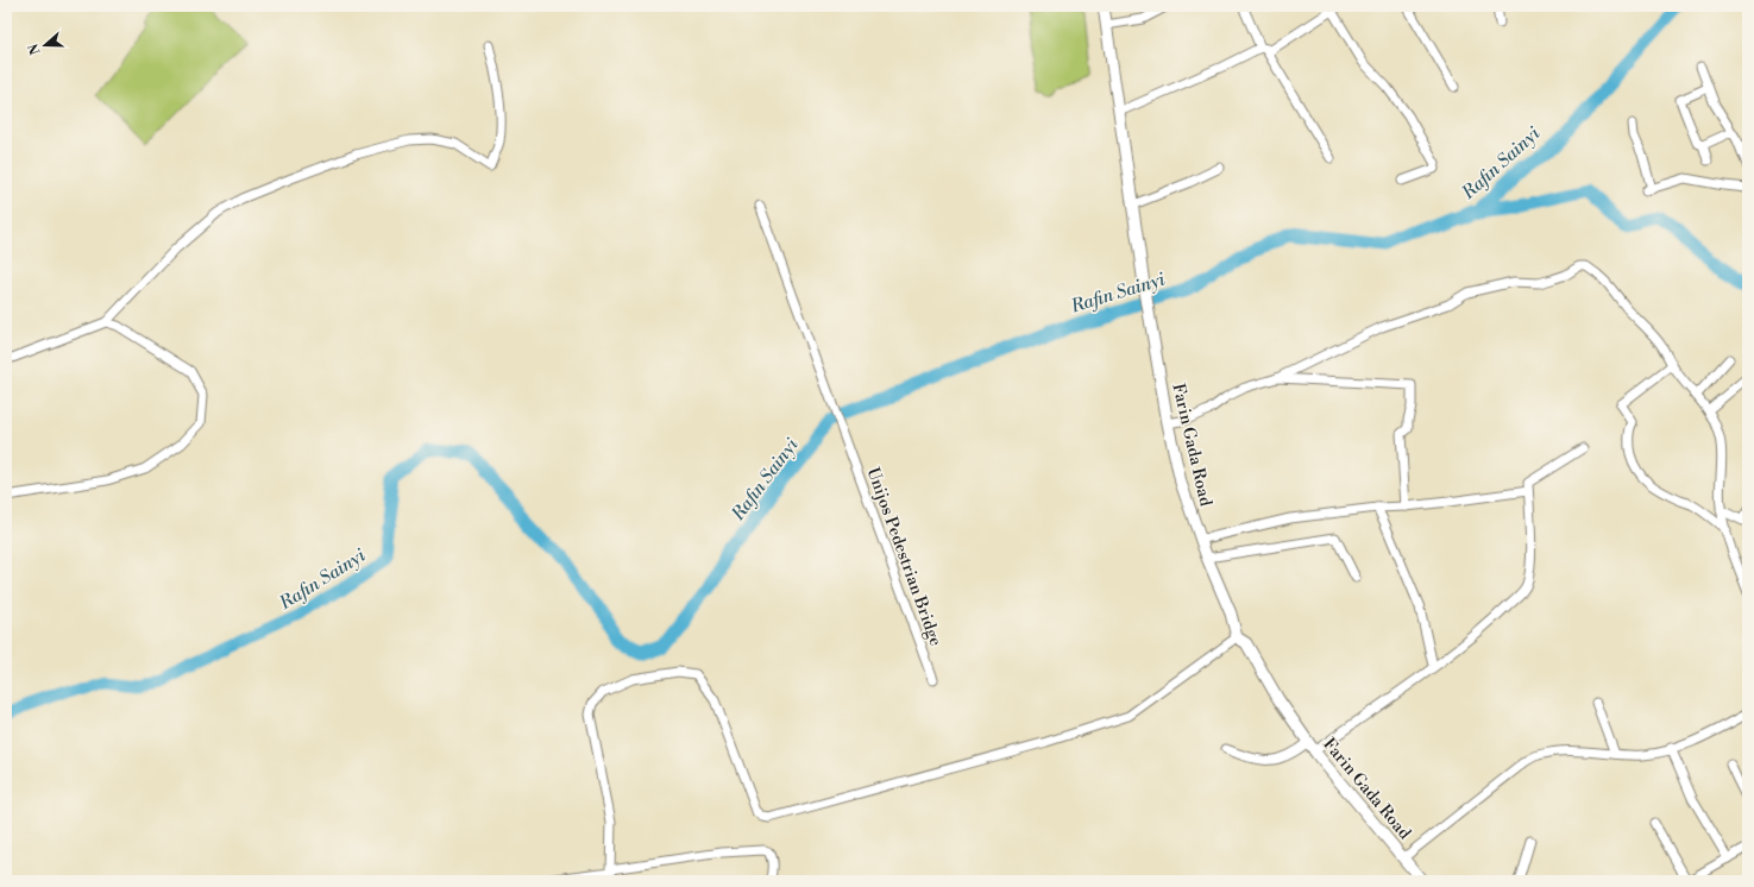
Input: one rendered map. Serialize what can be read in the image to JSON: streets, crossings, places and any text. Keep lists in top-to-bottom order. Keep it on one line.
{"streets":{"main road":["Farin Gada Road"],"street":["Unijos Pedestrian Bridge"]},"water":["Rafin Sainyi"],"north":"left"}
